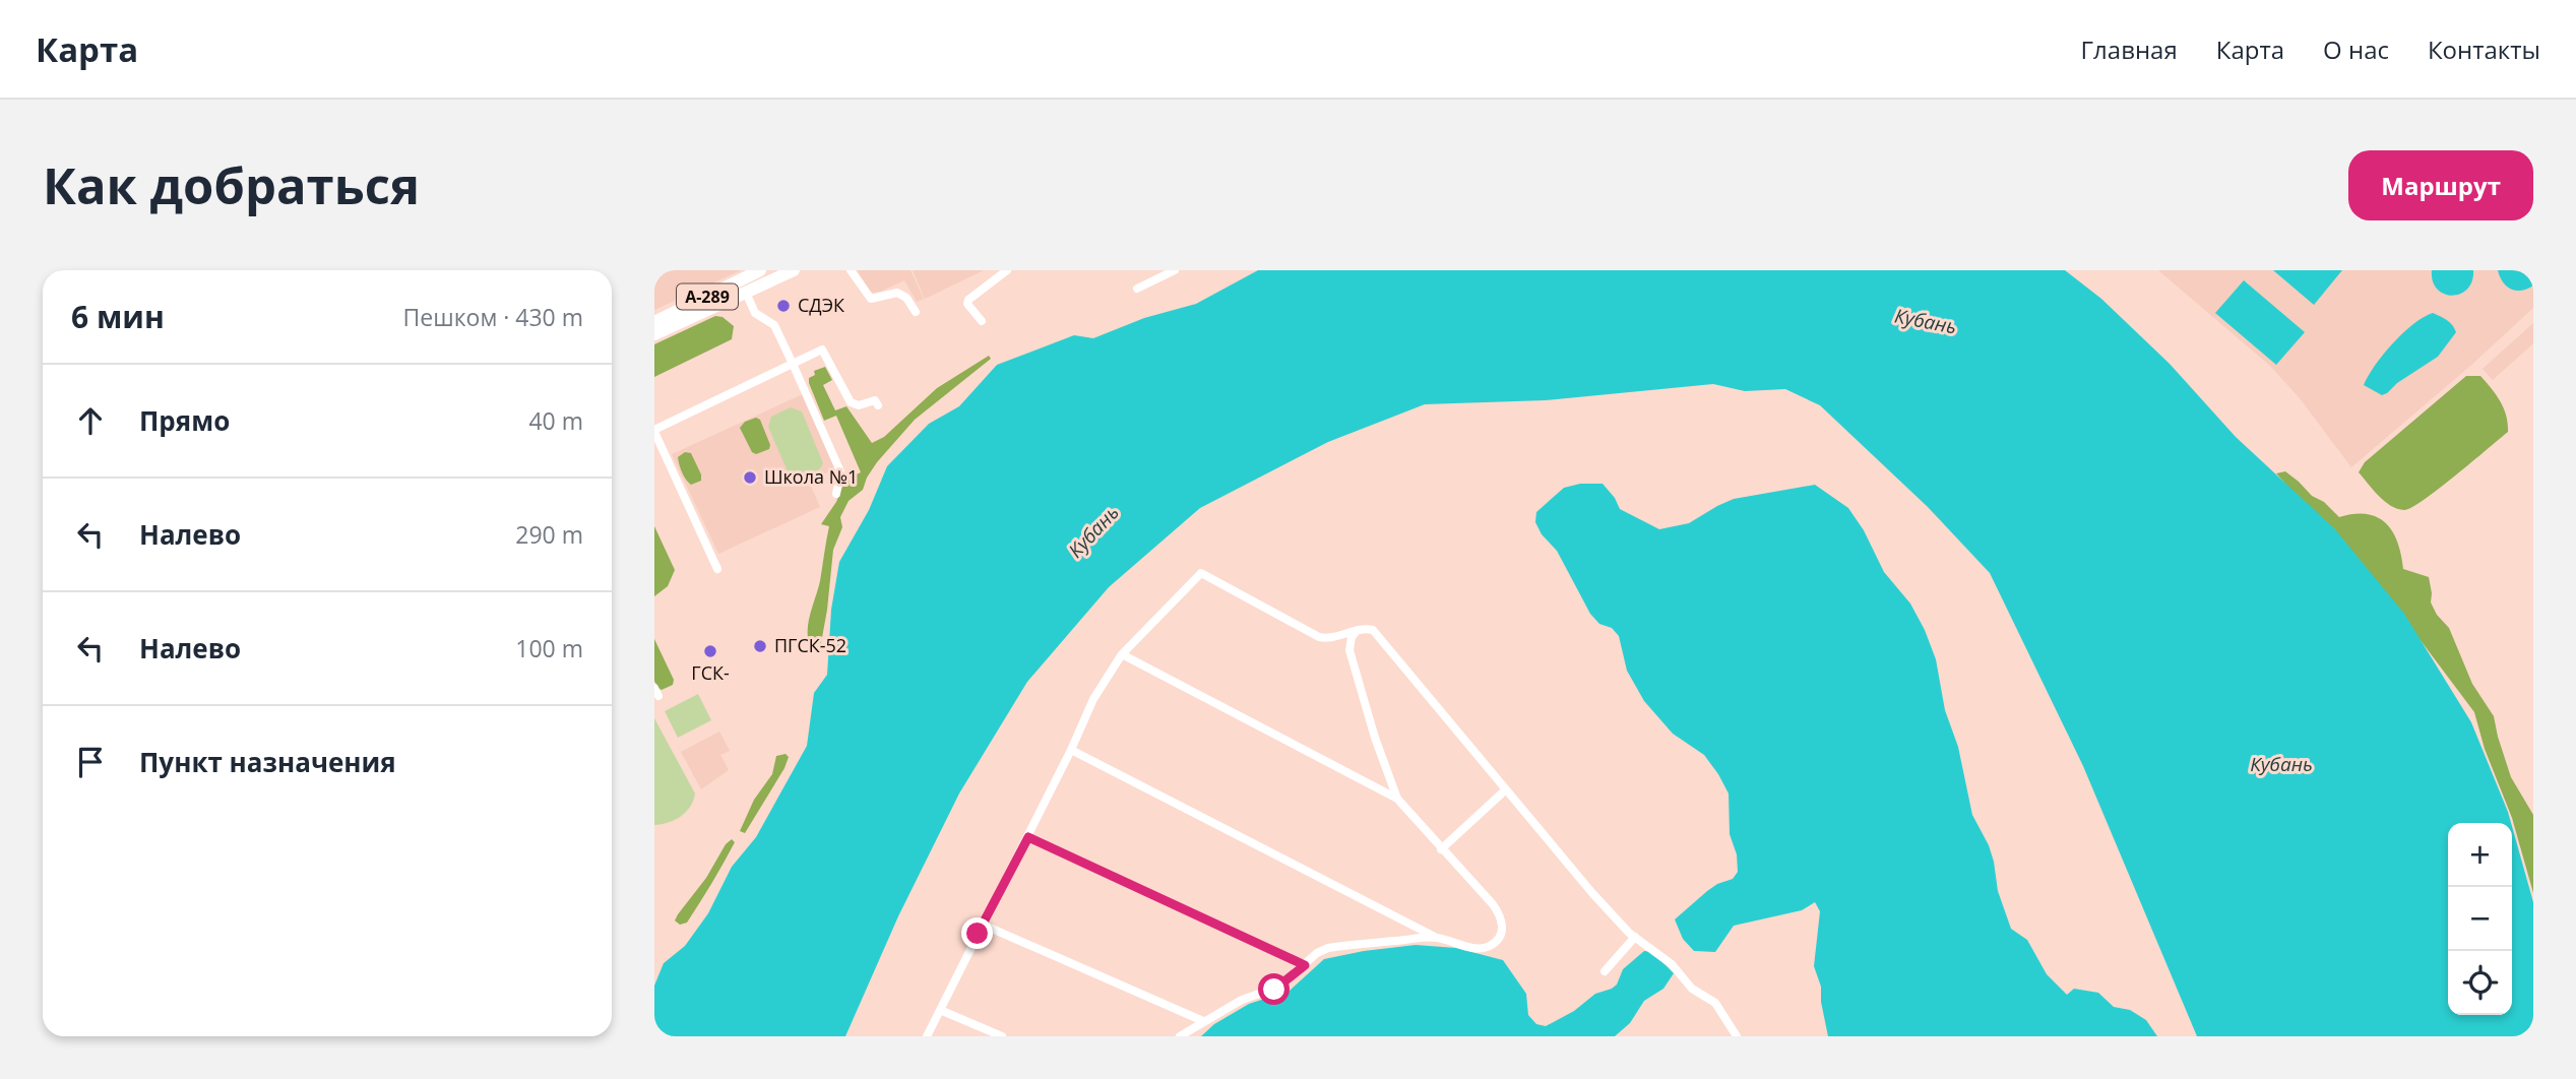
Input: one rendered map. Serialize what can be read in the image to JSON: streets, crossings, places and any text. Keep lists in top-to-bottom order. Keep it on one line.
{"streets":{"highway":["А-289"]},"water":["Кубань"],"places":["СДЭК","Школа №1","ПГСК-52","ГСК-"],"page":{"header":"Карта","nav":["Главная","Карта","О нас","Контакты"],"buttons":"Маршрут","title":"Как добраться","heading":["6 мин","Пешком · 430 m"],"list":[["Прямо","40 m"],["Налево","290 m"],["Налево","100 m"],"Пункт назначения"],"map_buttons":["+","−"]}}
